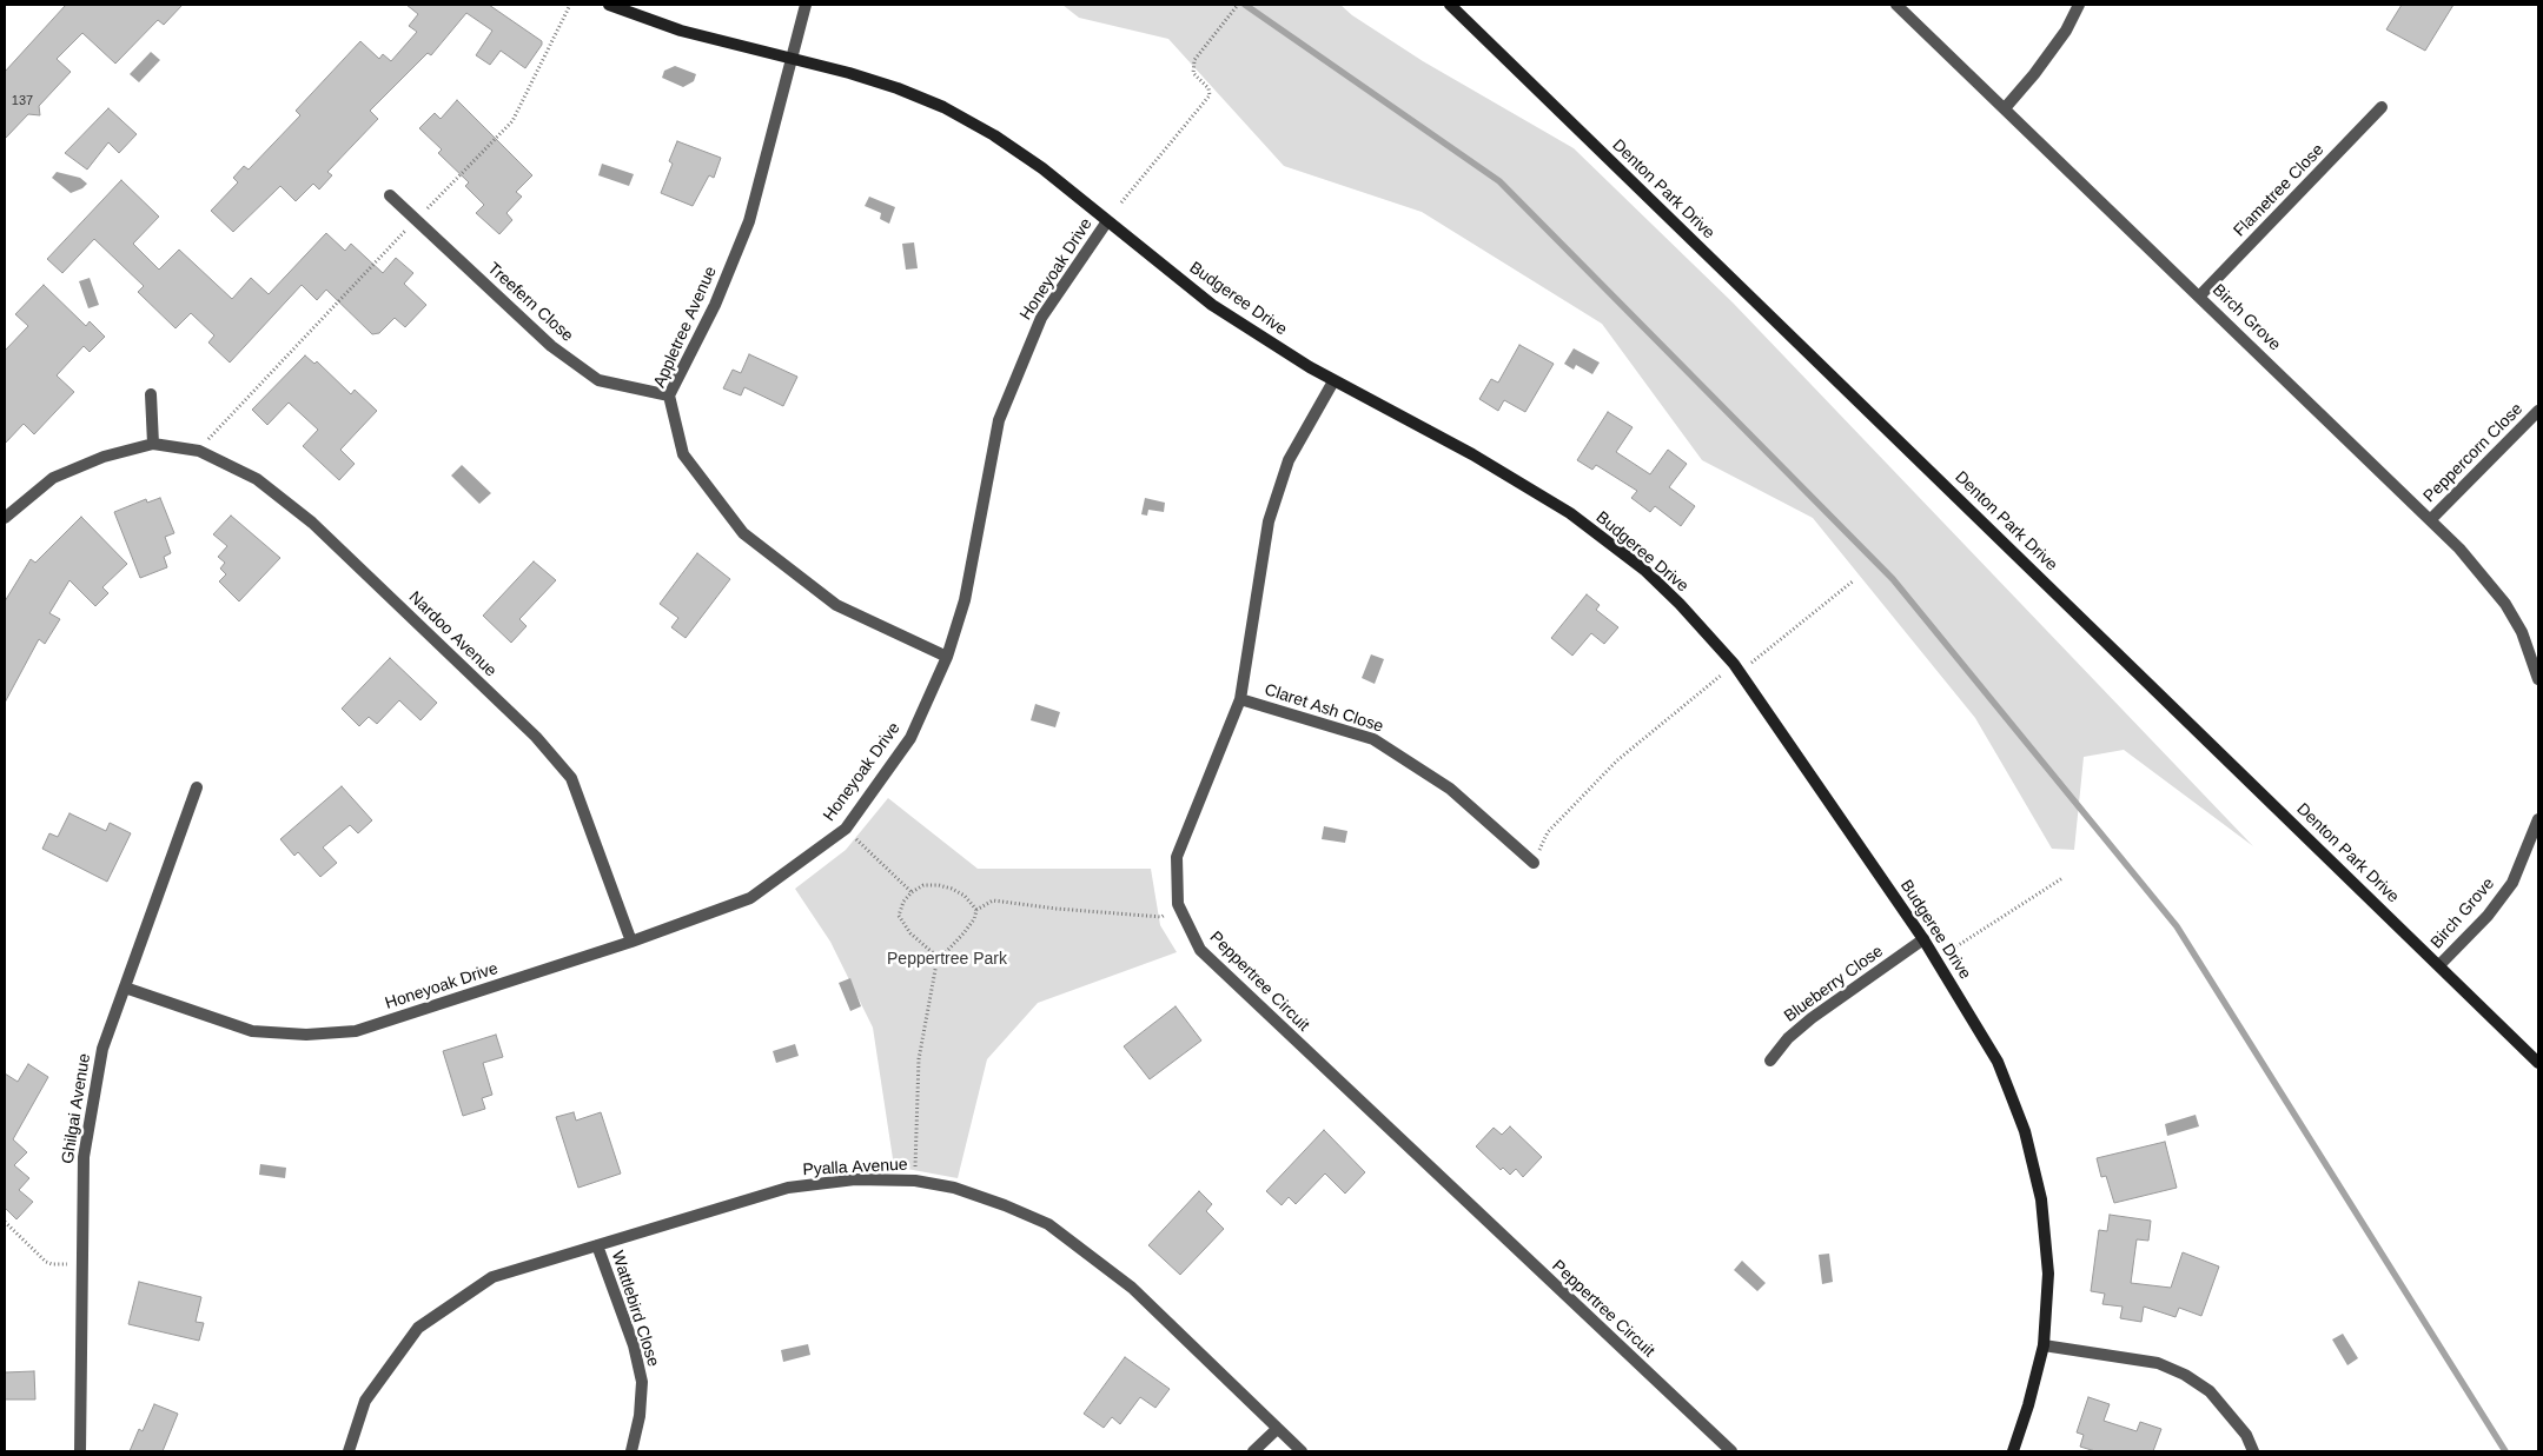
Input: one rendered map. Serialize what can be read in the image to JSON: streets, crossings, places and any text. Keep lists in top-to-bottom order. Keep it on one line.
{"streets":{"street":["Denton Park Drive","Flametree Close","Honeyoak Drive","Budgeree Drive","Treefern Close","Birch Grove","Appletree Avenue","Peppercorn Close","Nardoo Avenue","Claret Ash Close","Peppertree Circuit","Blueberry Close","Ghilgai Avenue","Pyalla Avenue","Wattlebird Close"]},"crossings":[["Denton Park Drive","Birch Grove"],["Flametree Close","Birch Grove"],["Honeyoak Drive","Budgeree Drive"],["Honeyoak Drive","Appletree Avenue"],["Honeyoak Drive","Nardoo Avenue"],["Honeyoak Drive","Ghilgai Avenue"],["Budgeree Drive","Appletree Avenue"],["Budgeree Drive","Peppertree Circuit"],["Budgeree Drive","Blueberry Close"],["Treefern Close","Appletree Avenue"],["Birch Grove","Peppercorn Close"],["Claret Ash Close","Peppertree Circuit"],["Pyalla Avenue","Wattlebird Close"]],"parks":["Peppertree Park"],"house_numbers":["137"]}
